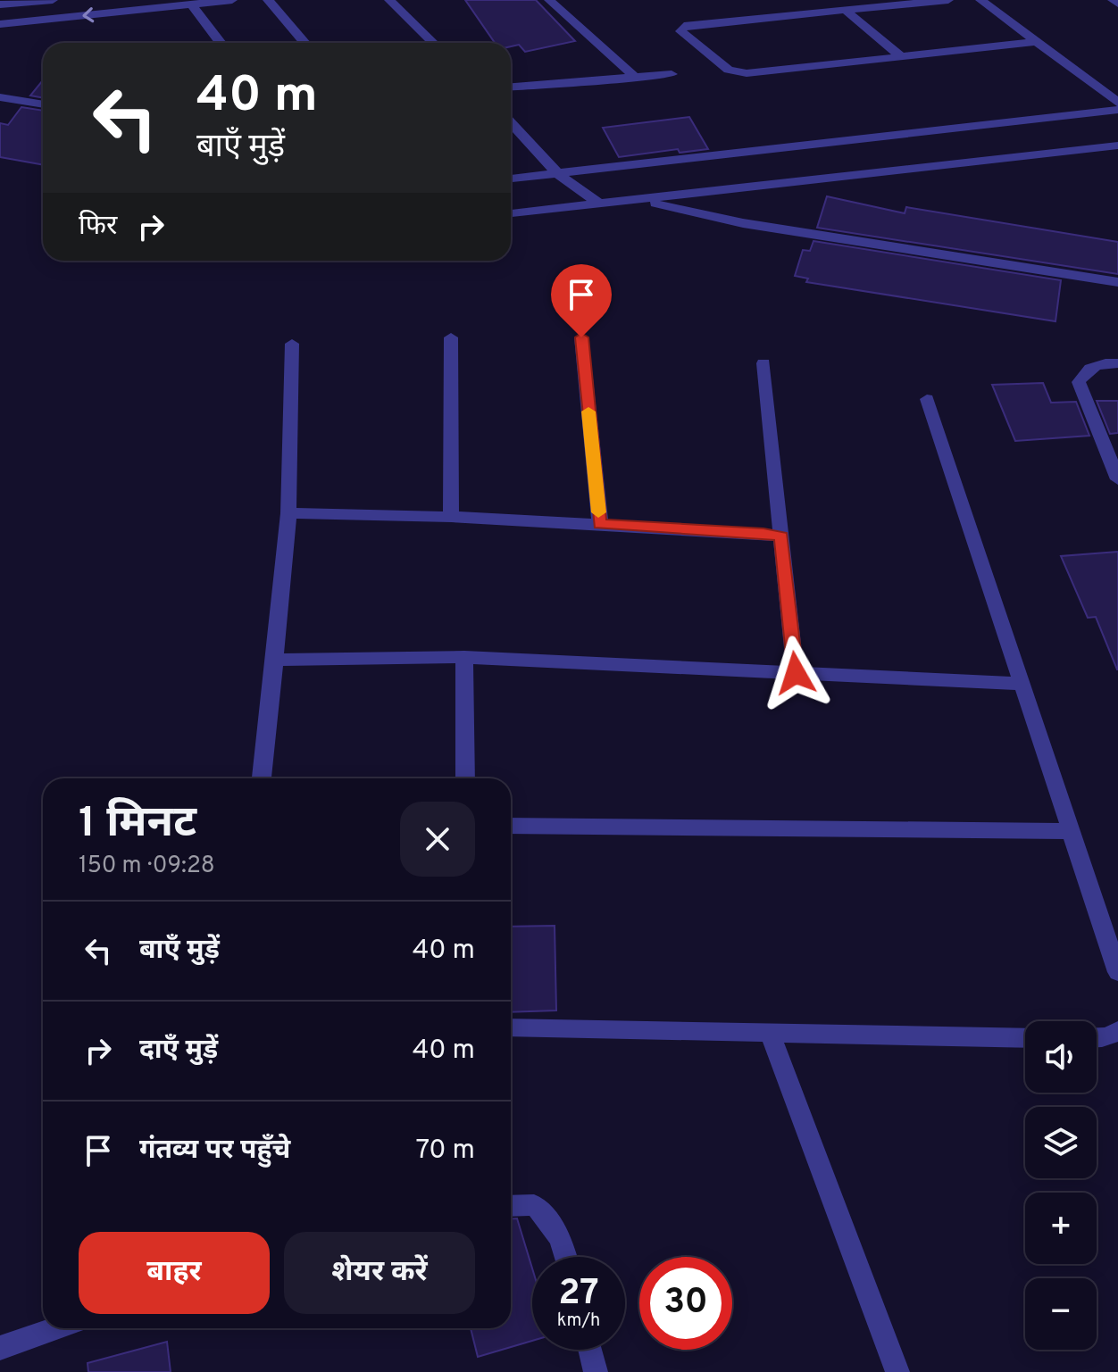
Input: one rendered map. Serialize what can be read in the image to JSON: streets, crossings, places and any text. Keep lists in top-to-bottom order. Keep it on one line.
{"page":{"turn":["40 m","बाएँ मुड़ें"],"then":"फिर","heading":["1 मिनट","150 m · 09:28"],"list":[{"name":"बाएँ मुड़ें","value":"40 m"},{"name":"दाएँ मुड़ें","value":"40 m"},{"name":"गंतव्य पर पहुँचे","value":"70 m"}],"map_buttons":["+","−"],"buttons":["बाहर","शेयर करें"],"speed":"27 km/h","limit":"30"}}
